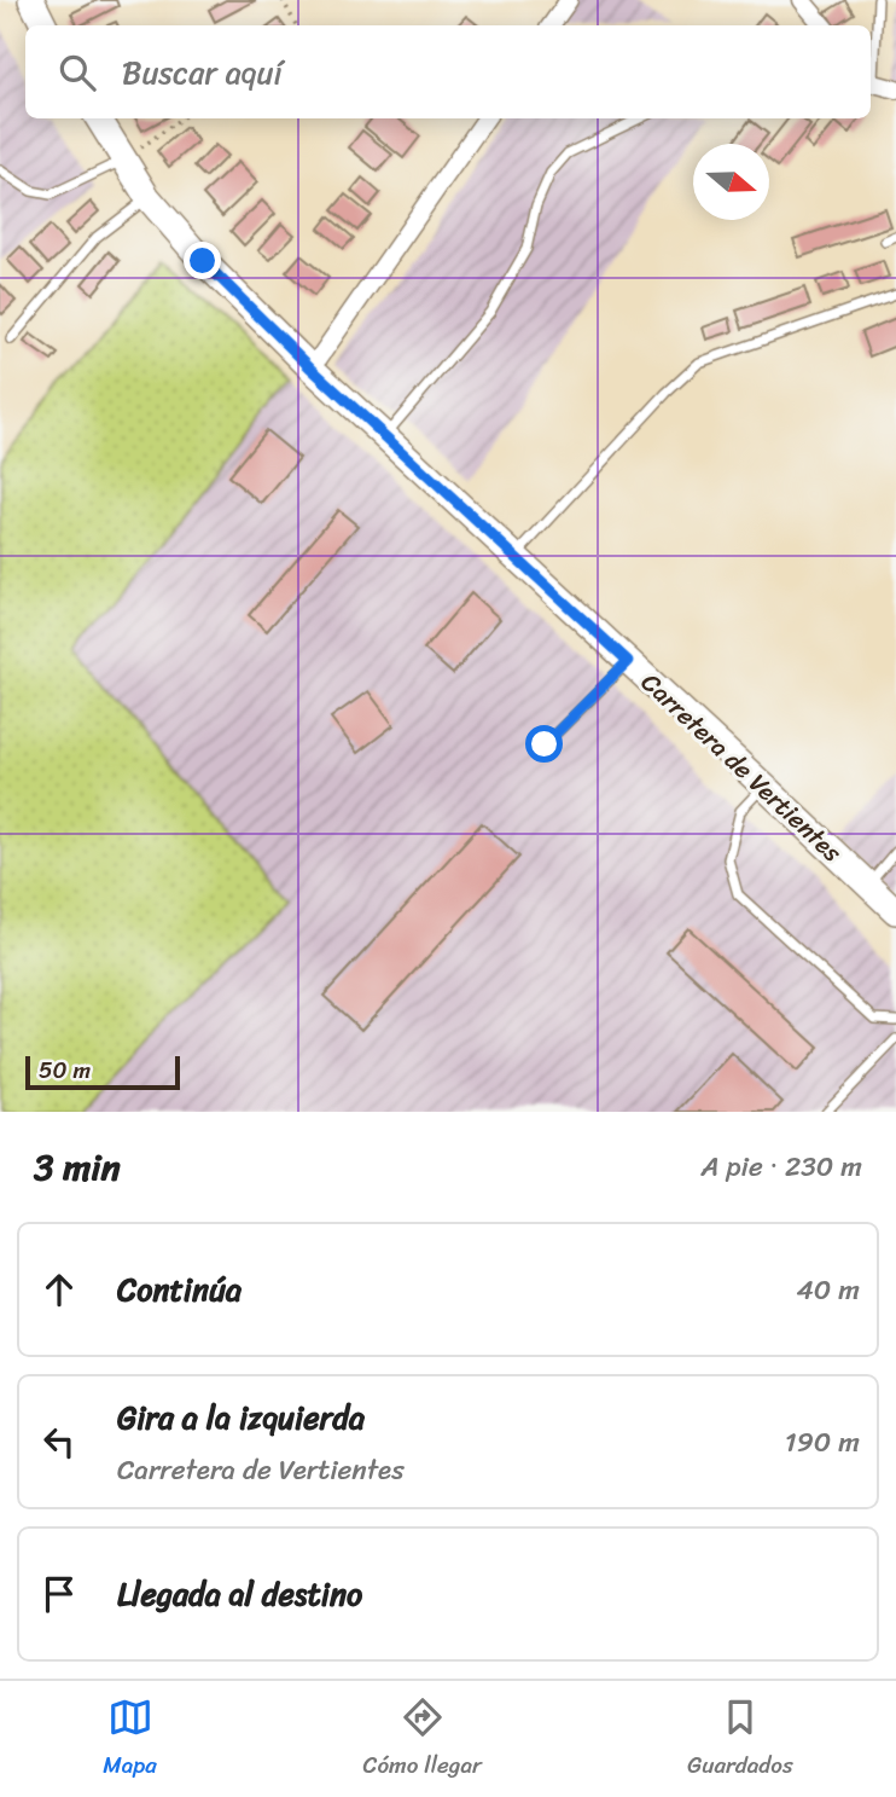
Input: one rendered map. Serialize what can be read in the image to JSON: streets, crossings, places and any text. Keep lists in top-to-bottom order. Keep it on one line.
{"streets":{"main road":["Carretera de Vertientes"]},"scale_bar":"50 m","north":"right","page":{"search":"Buscar aquí","scale":"50 m","heading":["3 min","A pie · 230 m"],"list":[["Continúa","40 m"],["Gira a la izquierda","Carretera de Vertientes","190 m"],"Llegada al destino"],"nav":["Mapa","Cómo llegar","Guardados"]}}
